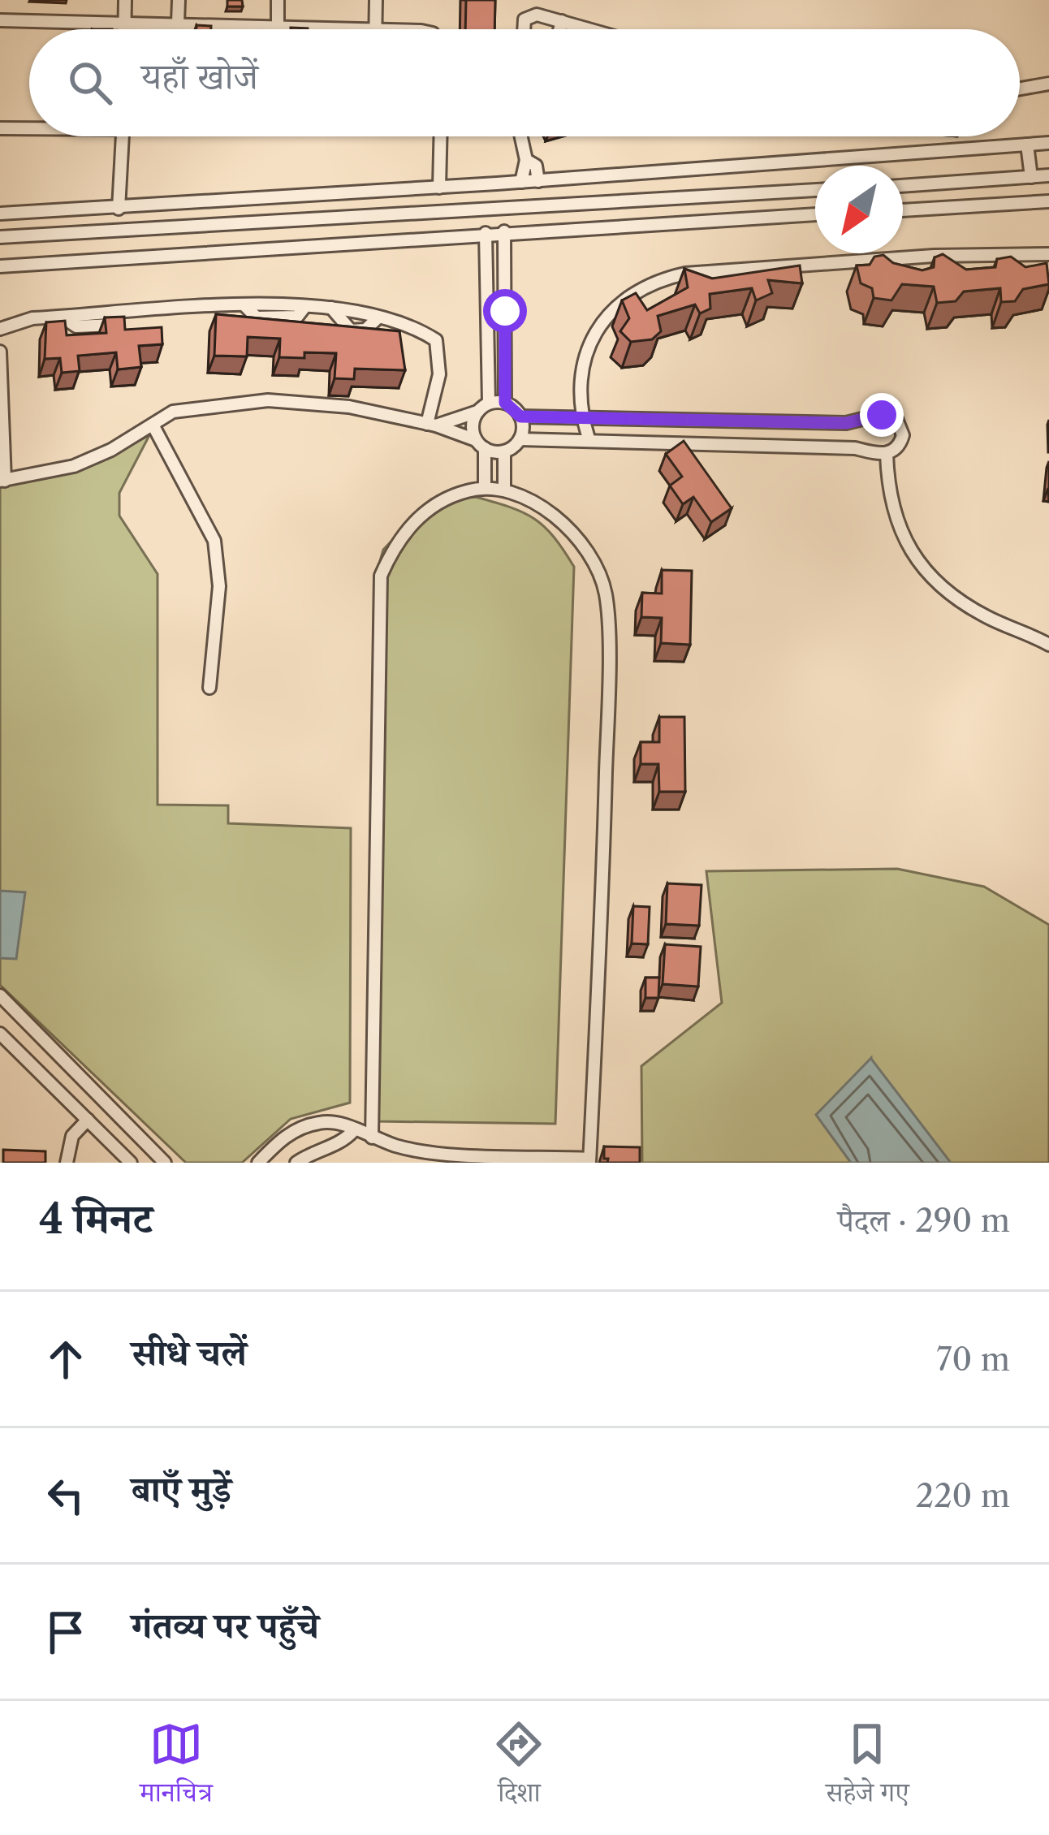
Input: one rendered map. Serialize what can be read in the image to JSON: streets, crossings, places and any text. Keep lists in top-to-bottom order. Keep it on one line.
{"north":"bottom left","page":{"search":"यहाँ खोजें","heading":["4 मिनट","पैदल · 290 m"],"list":[["सीधे चलें","70 m"],["बाएँ मुड़ें","220 m"],"गंतव्य पर पहुँचे"],"nav":["मानचित्र","दिशा","सहेजे गए"]}}
